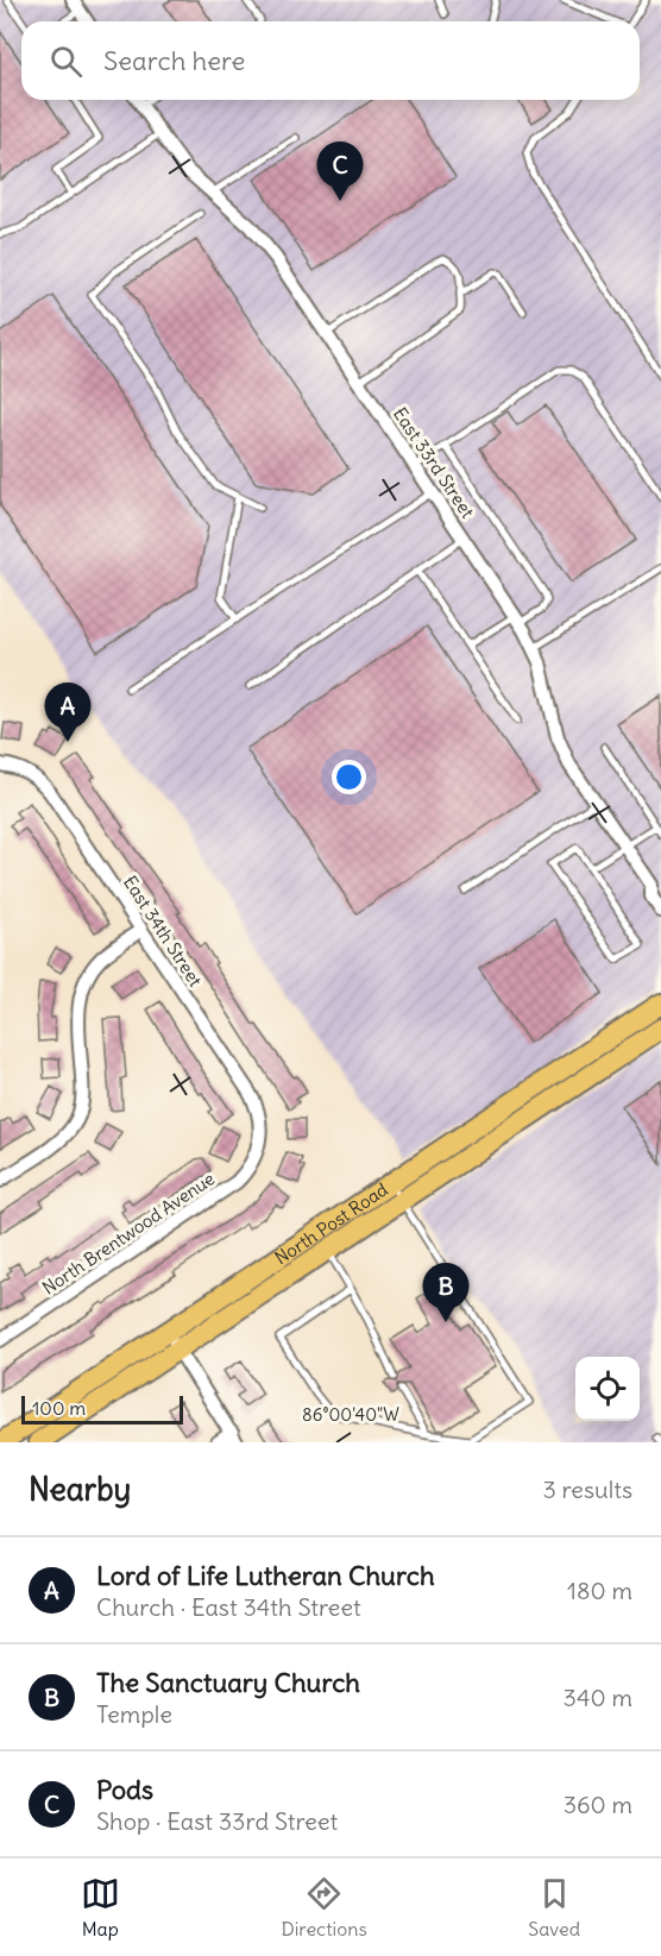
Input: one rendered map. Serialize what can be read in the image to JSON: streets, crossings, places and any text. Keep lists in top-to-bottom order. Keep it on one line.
{"streets":{"main road":["North Post Road"],"street":["East 33rd Street","East 34th Street","North Brentwood Avenue"]},"crossings":[["East 34th Street","North Brentwood Avenue"]],"scale_bar":"100 m","page":{"search":"Search here","pins":["C","A","B"],"scale":"100 m","heading":["Nearby","3 results"],"list":[{"mark":"A","name":"Lord of Life Lutheran Church","note":"Church · East 34th Street","value":"180 m"},{"mark":"B","name":"The Sanctuary Church","note":"Temple","value":"340 m"},{"mark":"C","name":"Pods","note":"Shop · East 33rd Street","value":"360 m"}],"nav":["Map","Directions","Saved"]},"coordinates":["86°00'40\"W"]}
